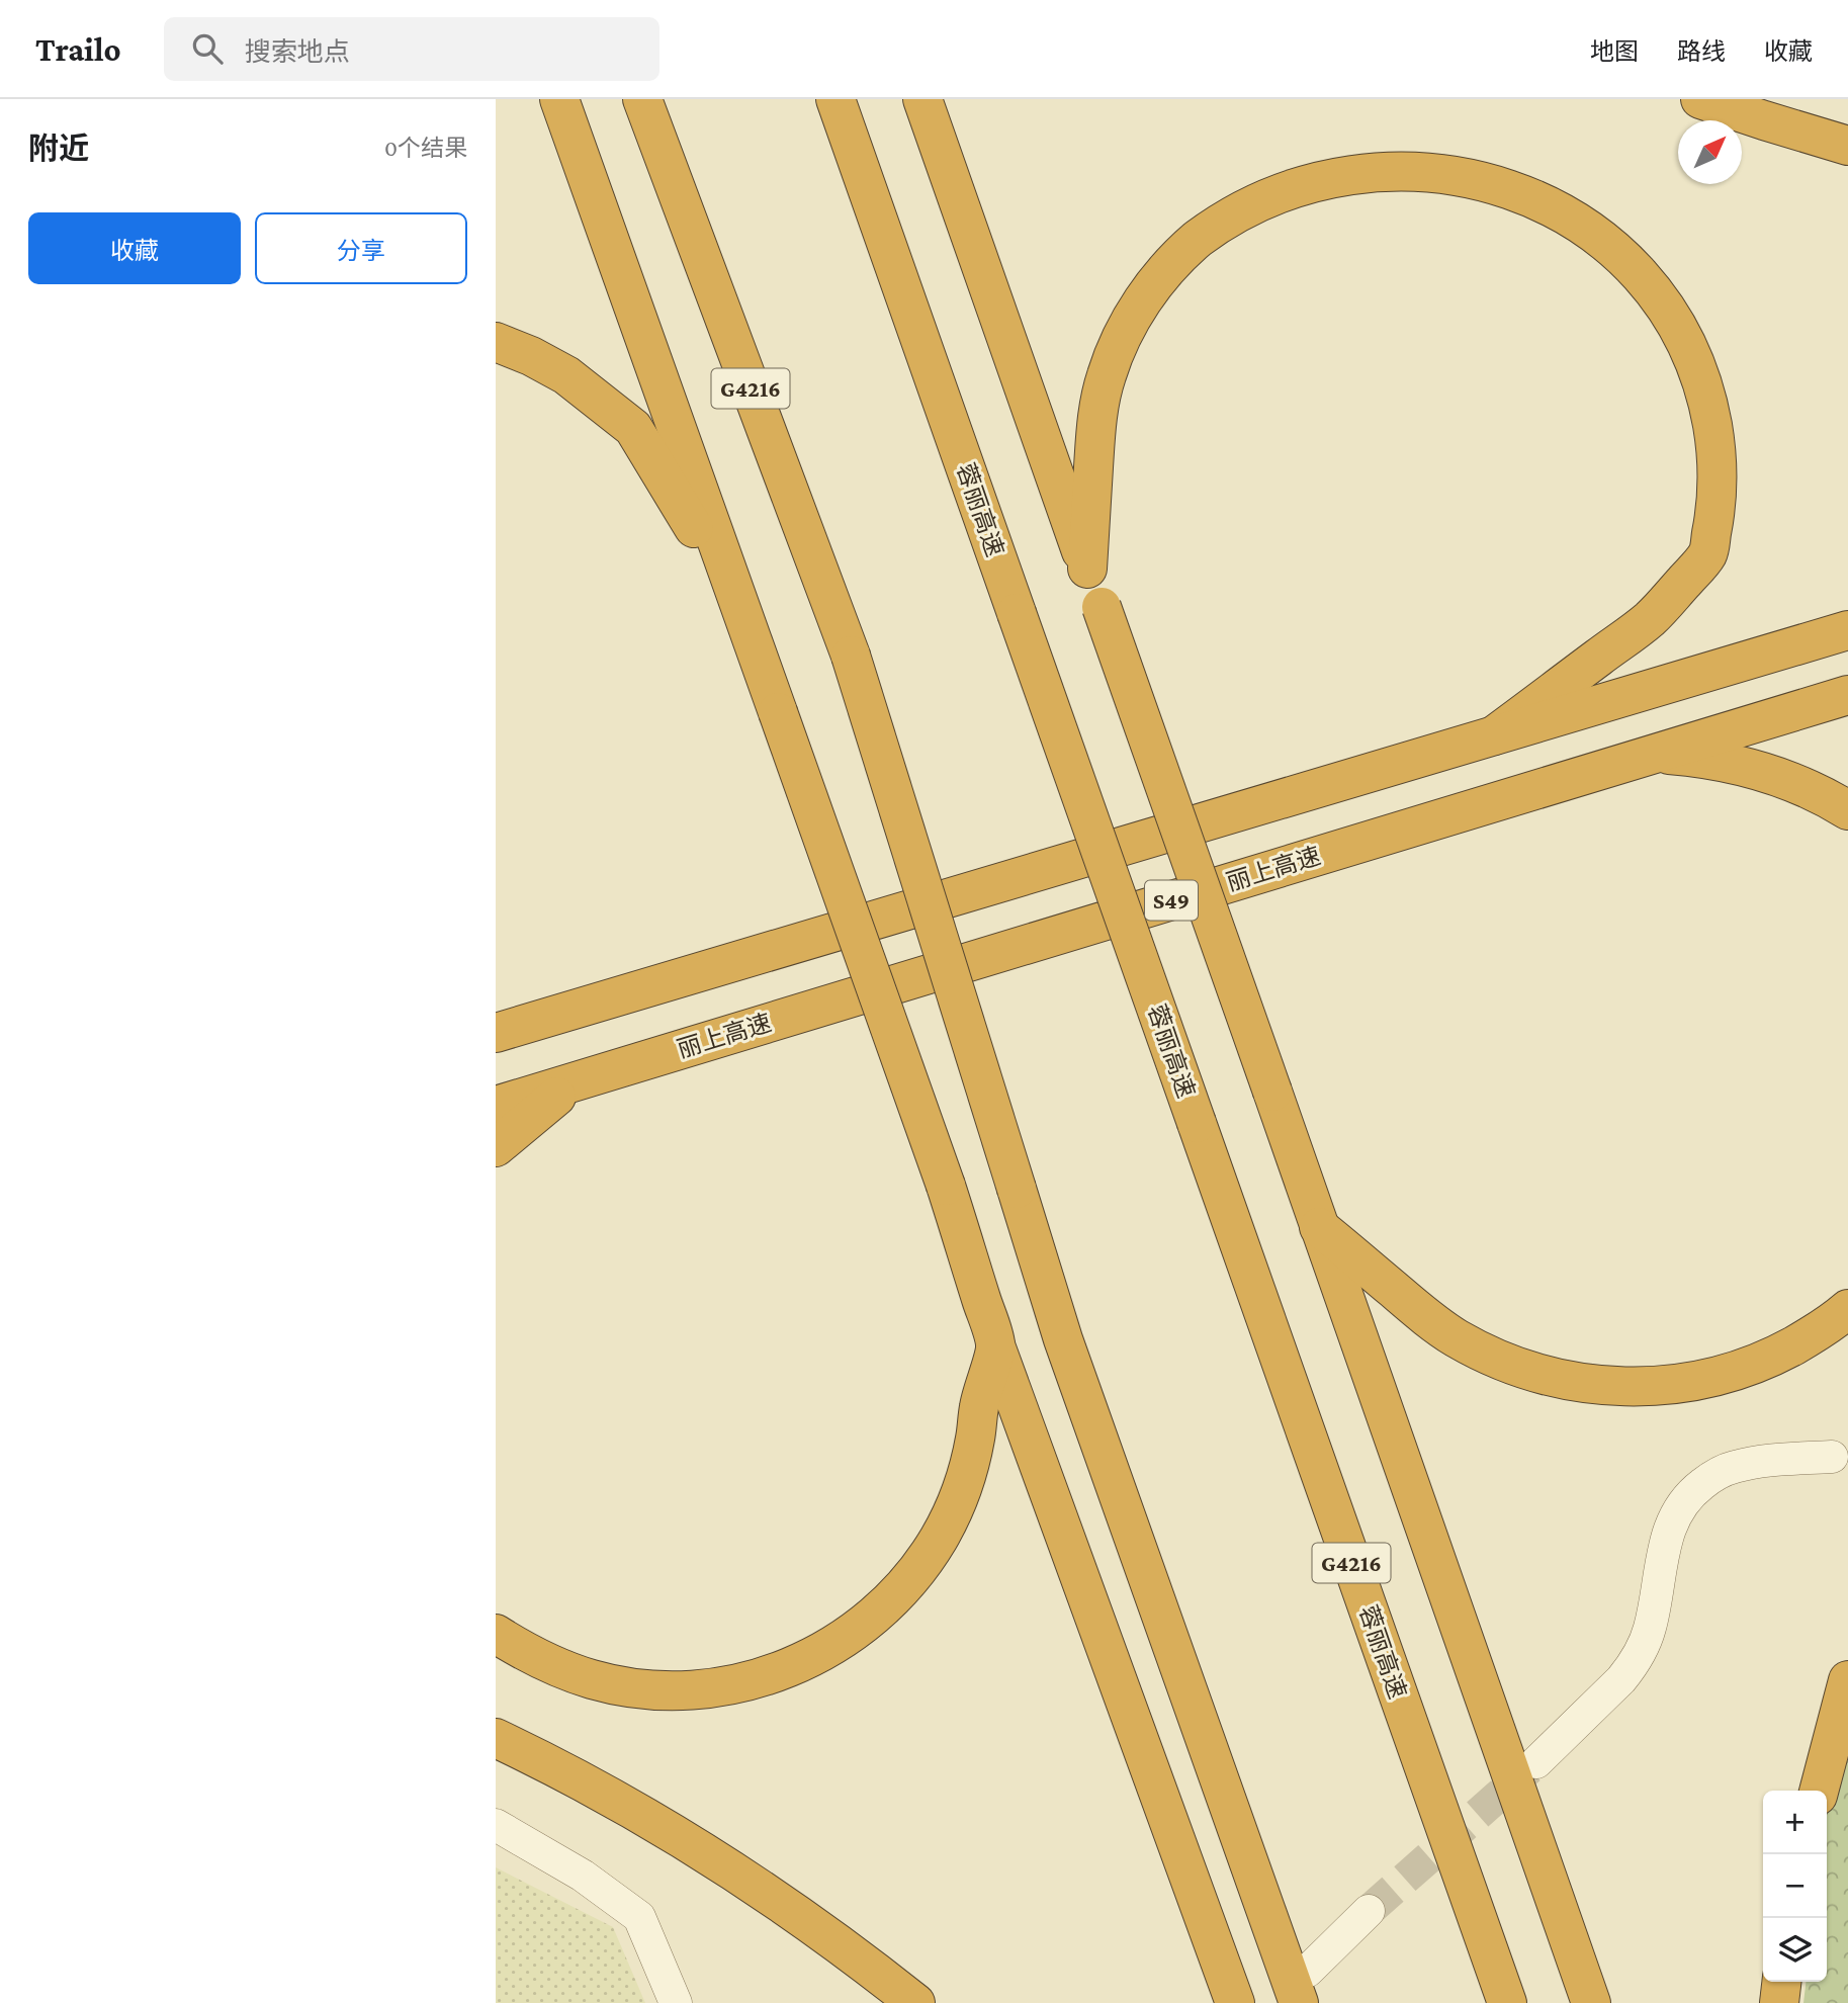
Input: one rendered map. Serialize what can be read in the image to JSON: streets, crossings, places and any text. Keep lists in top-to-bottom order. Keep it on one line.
{"streets":{"highway":["G4216","蓉丽高速","丽上高速","S49"]},"north":"top right","page":{"header":"Trailo","search":"搜索地点","nav":["地图","路线","收藏"],"heading":["附近","0个结果"],"buttons":["收藏","分享"],"map_buttons":["+","−"]}}
